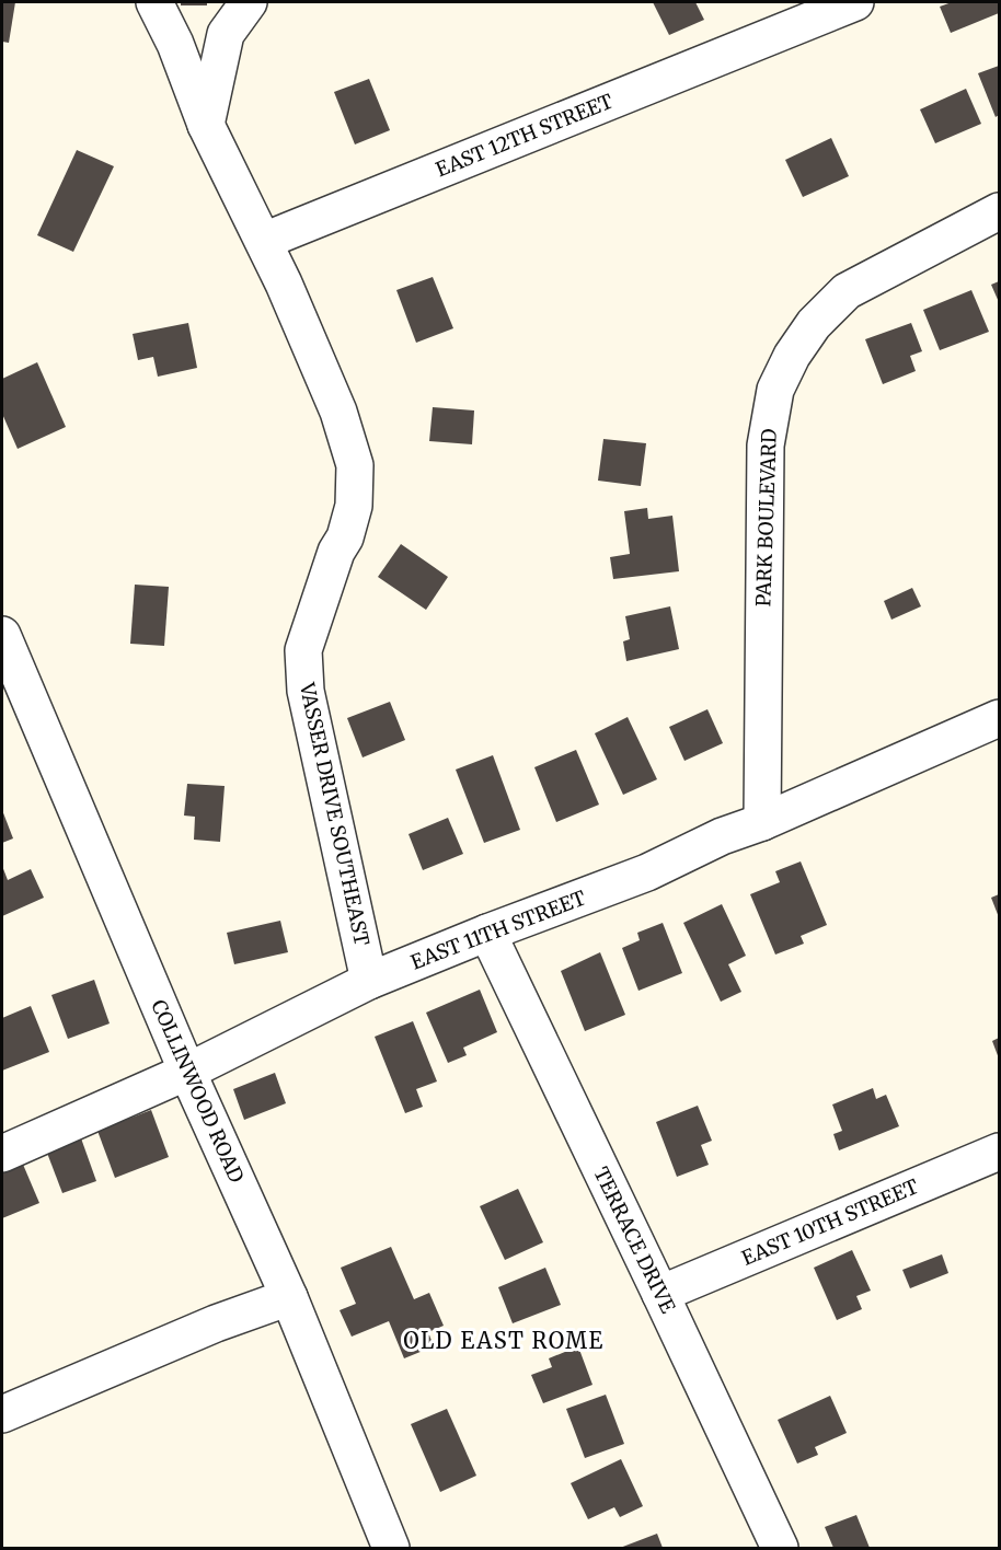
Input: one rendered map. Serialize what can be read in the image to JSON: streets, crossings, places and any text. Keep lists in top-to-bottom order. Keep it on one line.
{"streets":{"street":["EAST 12TH STREET","PARK BOULEVARD","VASSER DRIVE SOUTHEAST","EAST 11TH STREET","COLLINWOOD ROAD","EAST 10TH STREET","TERRACE DRIVE"]},"crossings":[["EAST 12TH STREET","VASSER DRIVE SOUTHEAST"],["PARK BOULEVARD","EAST 11TH STREET"],["VASSER DRIVE SOUTHEAST","EAST 11TH STREET"],["EAST 11TH STREET","COLLINWOOD ROAD"],["EAST 11TH STREET","TERRACE DRIVE"],["EAST 10TH STREET","TERRACE DRIVE"]],"districts":["OLD EAST ROME"]}
